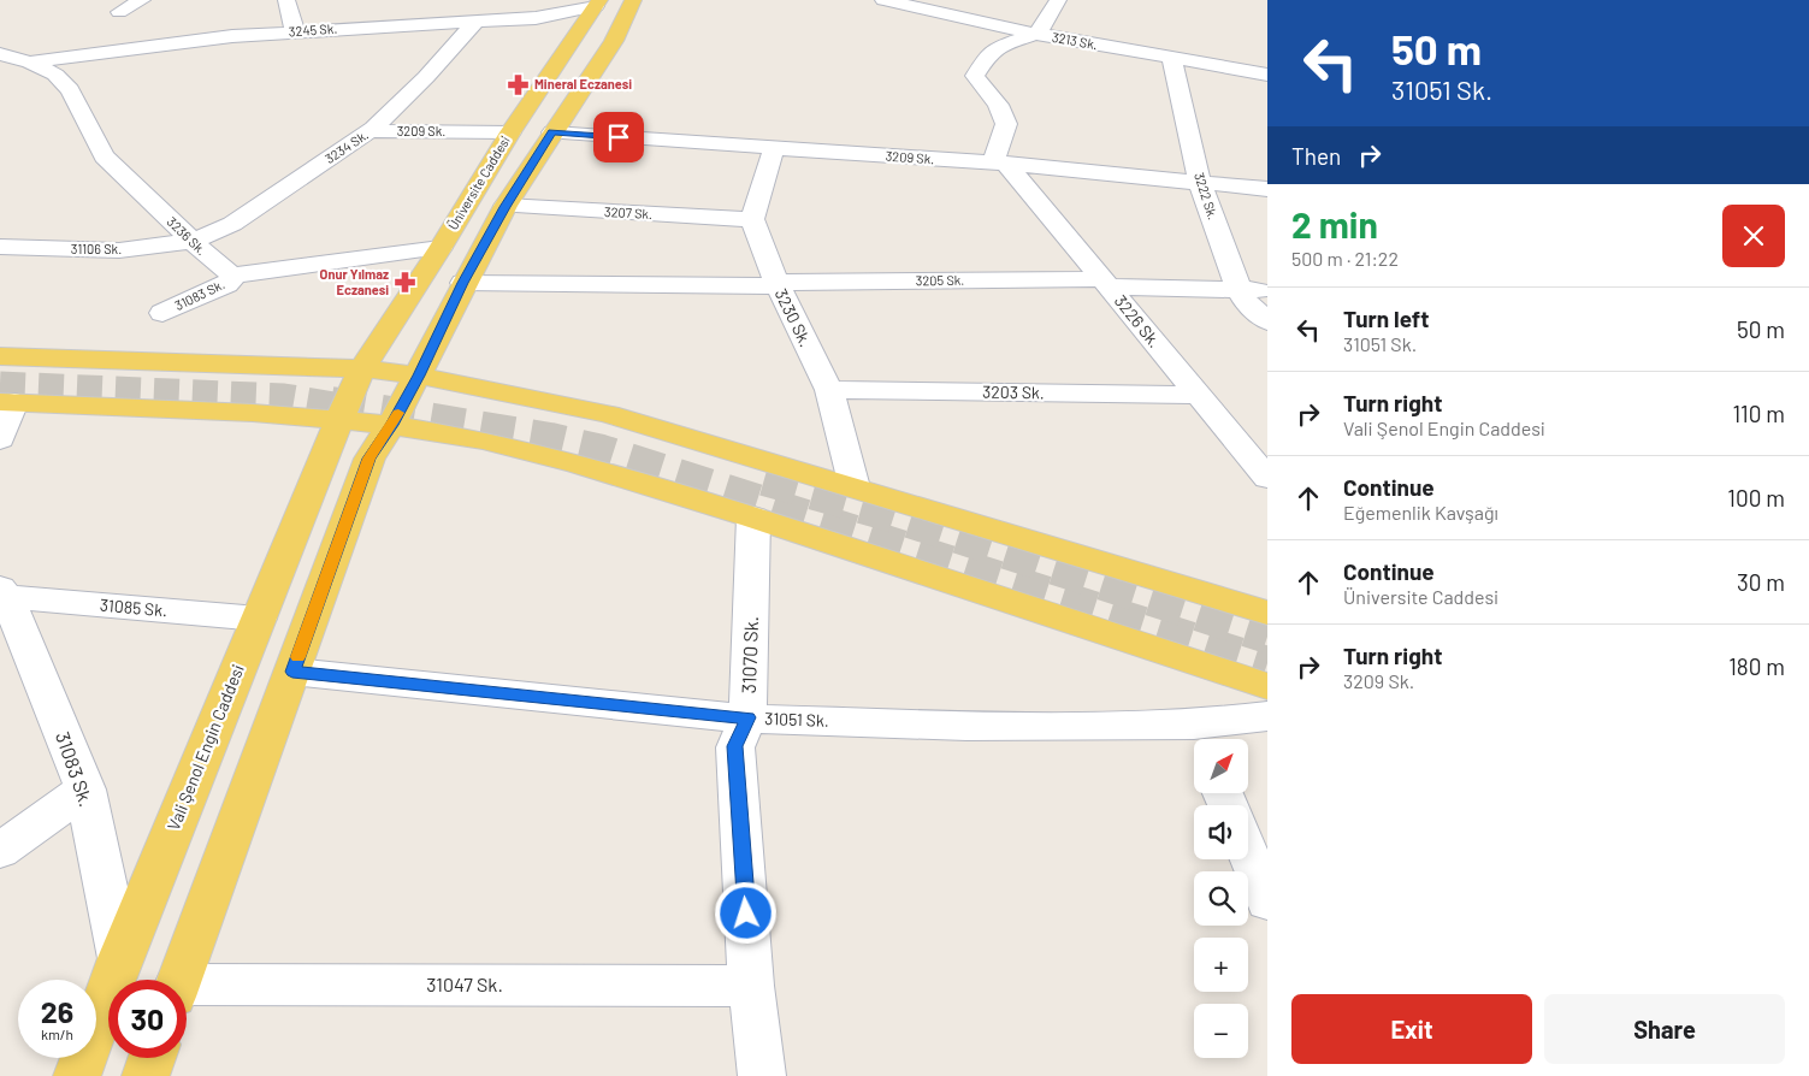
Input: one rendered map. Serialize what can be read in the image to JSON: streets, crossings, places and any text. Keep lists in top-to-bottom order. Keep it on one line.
{"streets":{"main road":["Üniversite Caddesi","Vali Şenol Engin Caddesi"],"street":["3245 Sk.","3213 Sk.","3209 Sk.","3234 Sk.","3222 Sk.","3207 Sk.","3236 Sk.","31106 Sk.","3205 Sk.","31083 Sk.","3230 Sk.","3226 Sk.","3203 Sk.","31085 Sk.","31070 Sk.","31051 Sk.","31047 Sk."]},"crossings":[["3245 Sk.","3234 Sk."],["3245 Sk.","Üniversite Caddesi"],["3245 Sk.","3236 Sk."],["3213 Sk.","3222 Sk."],["3209 Sk.","3234 Sk."],["3209 Sk.","Üniversite Caddesi"],["3209 Sk.","3222 Sk."],["3209 Sk.","3226 Sk."],["3234 Sk.","3236 Sk."],["3234 Sk.","31106 Sk."],["Üniversite Caddesi","Vali Şenol Engin Caddesi"],["3222 Sk.","3205 Sk."],["3207 Sk.","3230 Sk."],["3236 Sk.","31106 Sk."],["3236 Sk.","31083 Sk."],["3205 Sk.","3230 Sk."],["3205 Sk.","3226 Sk."],["31083 Sk.","31085 Sk."],["31083 Sk.","Vali Şenol Engin Caddesi"],["3230 Sk.","3203 Sk."],["3226 Sk.","3203 Sk."],["31085 Sk.","Vali Şenol Engin Caddesi"],["31070 Sk.","31051 Sk."],["31070 Sk.","31047 Sk."]],"places":{"pharmacy":["Mineral Eczanesi","Onur Yılmaz Eczanesi"]},"north":"top right","page":{"turn":["50 m","31051 Sk."],"then":"Then","heading":["2 min","500 m · 21:22"],"list":[{"name":"Turn left","note":"31051 Sk.","value":"50 m"},{"name":"Turn right","note":"Vali Şenol Engin Caddesi","value":"110 m"},{"name":"Continue","note":"Eğemenlik Kavşağı","value":"100 m"},{"name":"Continue","note":"Üniversite Caddesi","value":"30 m"},{"name":"Turn right","note":"3209 Sk.","value":"180 m"}],"map_buttons":["+","−"],"speed":"26 km/h","limit":"30","buttons":["Exit","Share"]}}
